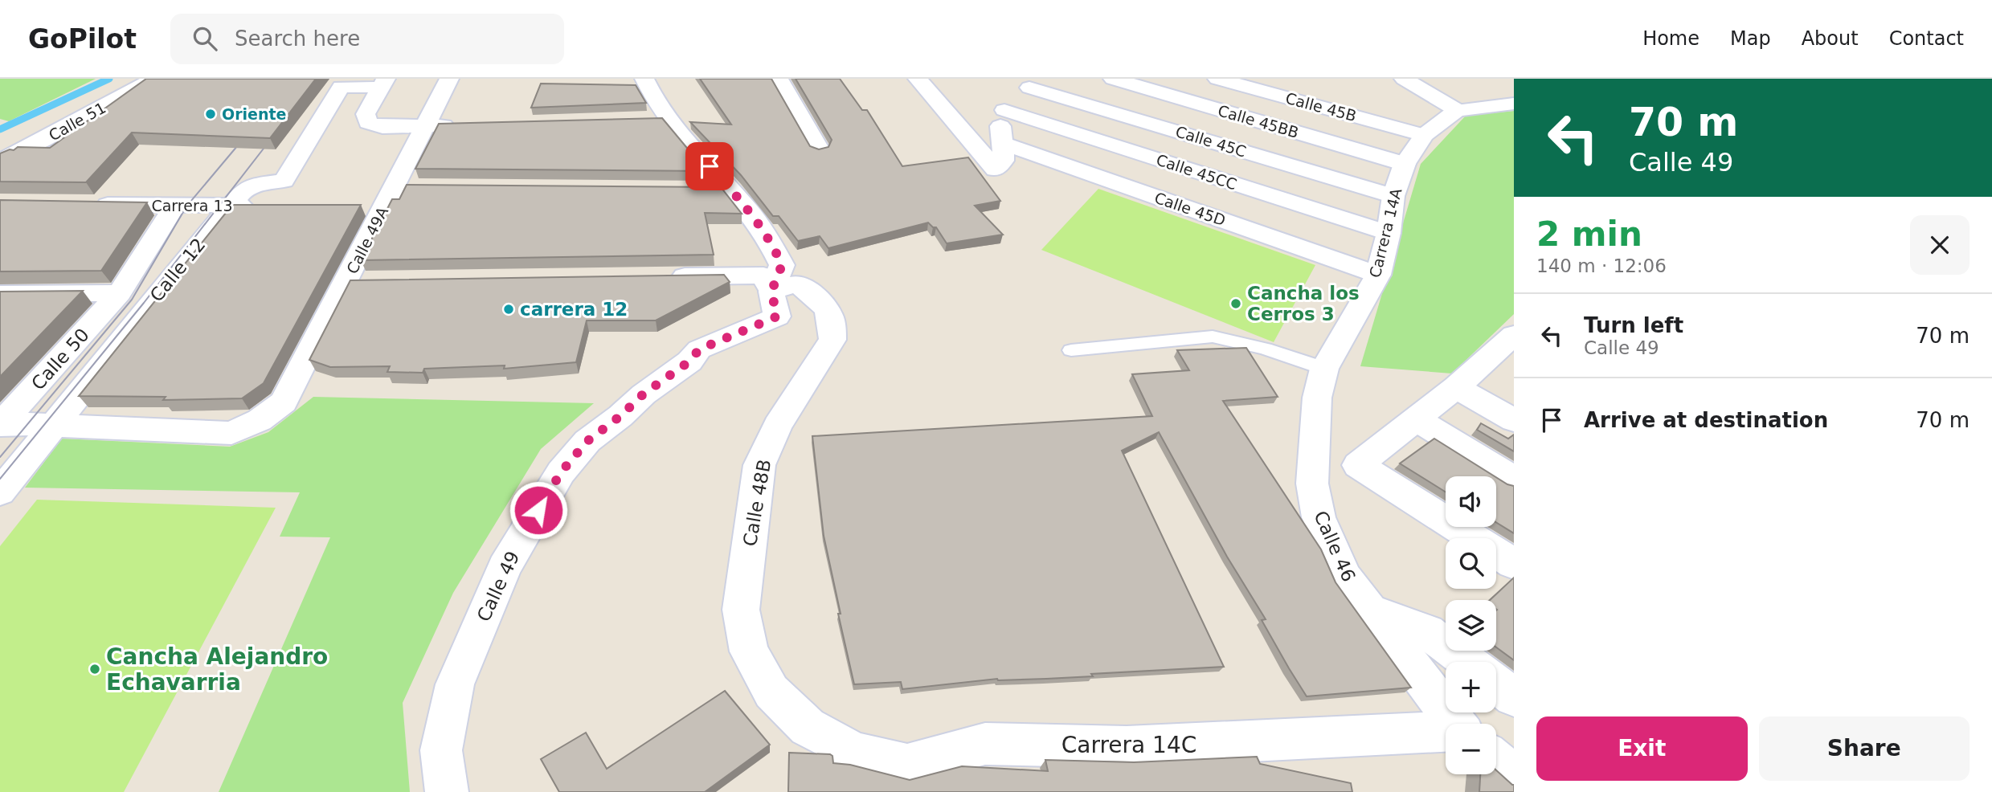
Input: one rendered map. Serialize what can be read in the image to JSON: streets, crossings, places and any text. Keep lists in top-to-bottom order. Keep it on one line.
{"streets":{"street":["Calle 45B","Calle 51","Calle 45BB","Calle 45C","Calle 45CC","Carrera 13","Calle 45D","Carrera 14A","Calle 49A","Calle 12","Calle 50","Calle 48B","Calle 46","Calle 49","Carrera 14C"]},"crossings":[["Calle 45B","Carrera 14A"],["Calle 45BB","Carrera 14A"],["Calle 45C","Carrera 14A"],["Calle 45CC","Carrera 14A"],["Carrera 13","Calle 12"],["Carrera 13","Calle 50"],["Calle 45D","Carrera 14A"],["Carrera 14A","Calle 46"],["Calle 49A","Calle 12"],["Calle 48B","Calle 49"],["Calle 48B","Carrera 14C"]],"places":["Oriente","Cancha los Cerros 3","carrera 12","Cancha Alejandro Echavarria"],"page":{"header":"GoPilot","search":"Search here","nav":["Home","Map","About","Contact"],"turn":["70 m","Calle 49"],"heading":["2 min","140 m · 12:06"],"list":[{"name":"Turn left","note":"Calle 49","value":"70 m"},{"name":"Arrive at destination","value":"70 m"}],"map_buttons":["+","−"],"buttons":["Exit","Share"]}}
